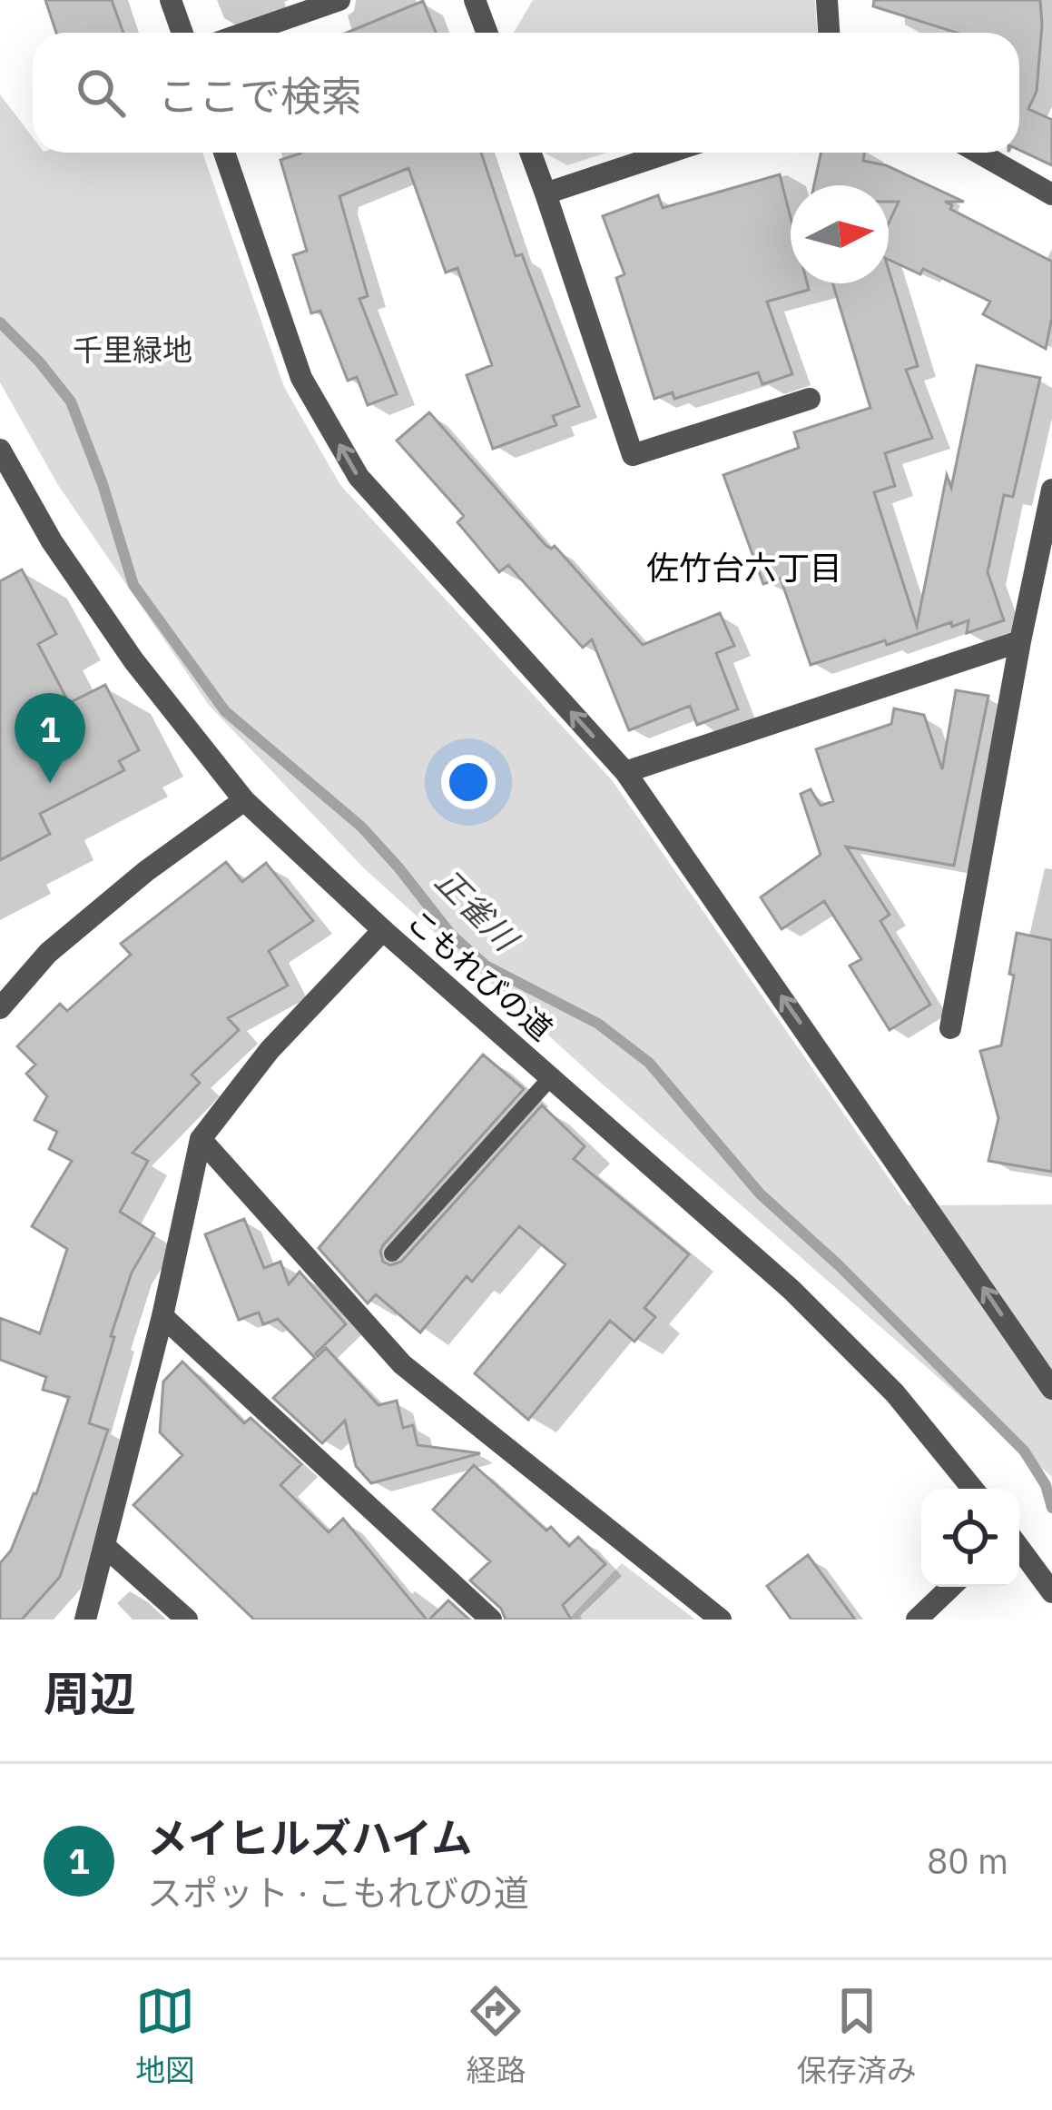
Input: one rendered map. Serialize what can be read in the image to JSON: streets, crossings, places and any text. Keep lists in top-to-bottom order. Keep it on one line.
{"streets":{"street":["こもれびの道"]},"districts":["佐竹台六丁目"],"water":["正雀川"],"parks":["千里緑地"],"north":"right","page":{"search":"ここで検索","pins":"1","heading":"周辺","list":[{"mark":"1","name":"メイヒルズハイム","note":"スポット · こもれびの道","value":"80 m"}],"nav":["地図","経路","保存済み"]}}
